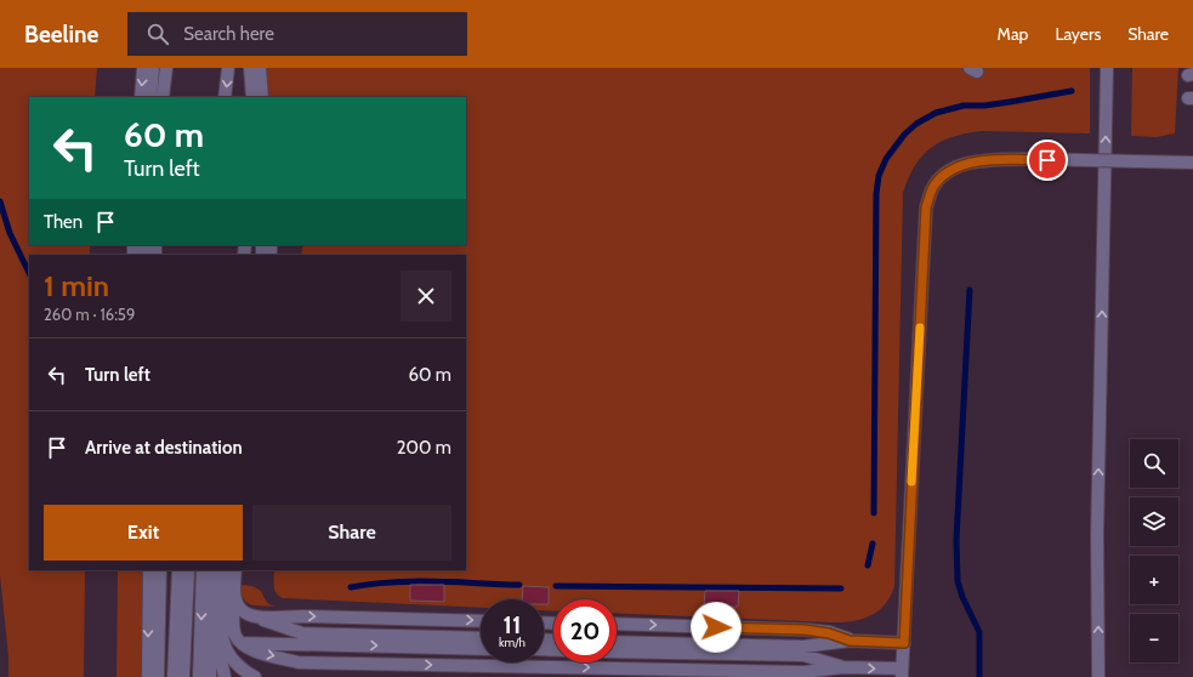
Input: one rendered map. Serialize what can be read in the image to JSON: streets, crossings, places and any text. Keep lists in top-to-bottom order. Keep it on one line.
{"page":{"header":"Beeline","search":"Search here","nav":["Map","Layers","Share"],"turn":["60 m","Turn left"],"then":"Then","heading":["1 min","260 m · 16:59"],"list":[{"name":"Turn left","value":"60 m"},{"name":"Arrive at destination","value":"200 m"}],"map_buttons":["+","−"],"buttons":["Exit","Share"],"speed":"11 km/h","limit":"20"}}
